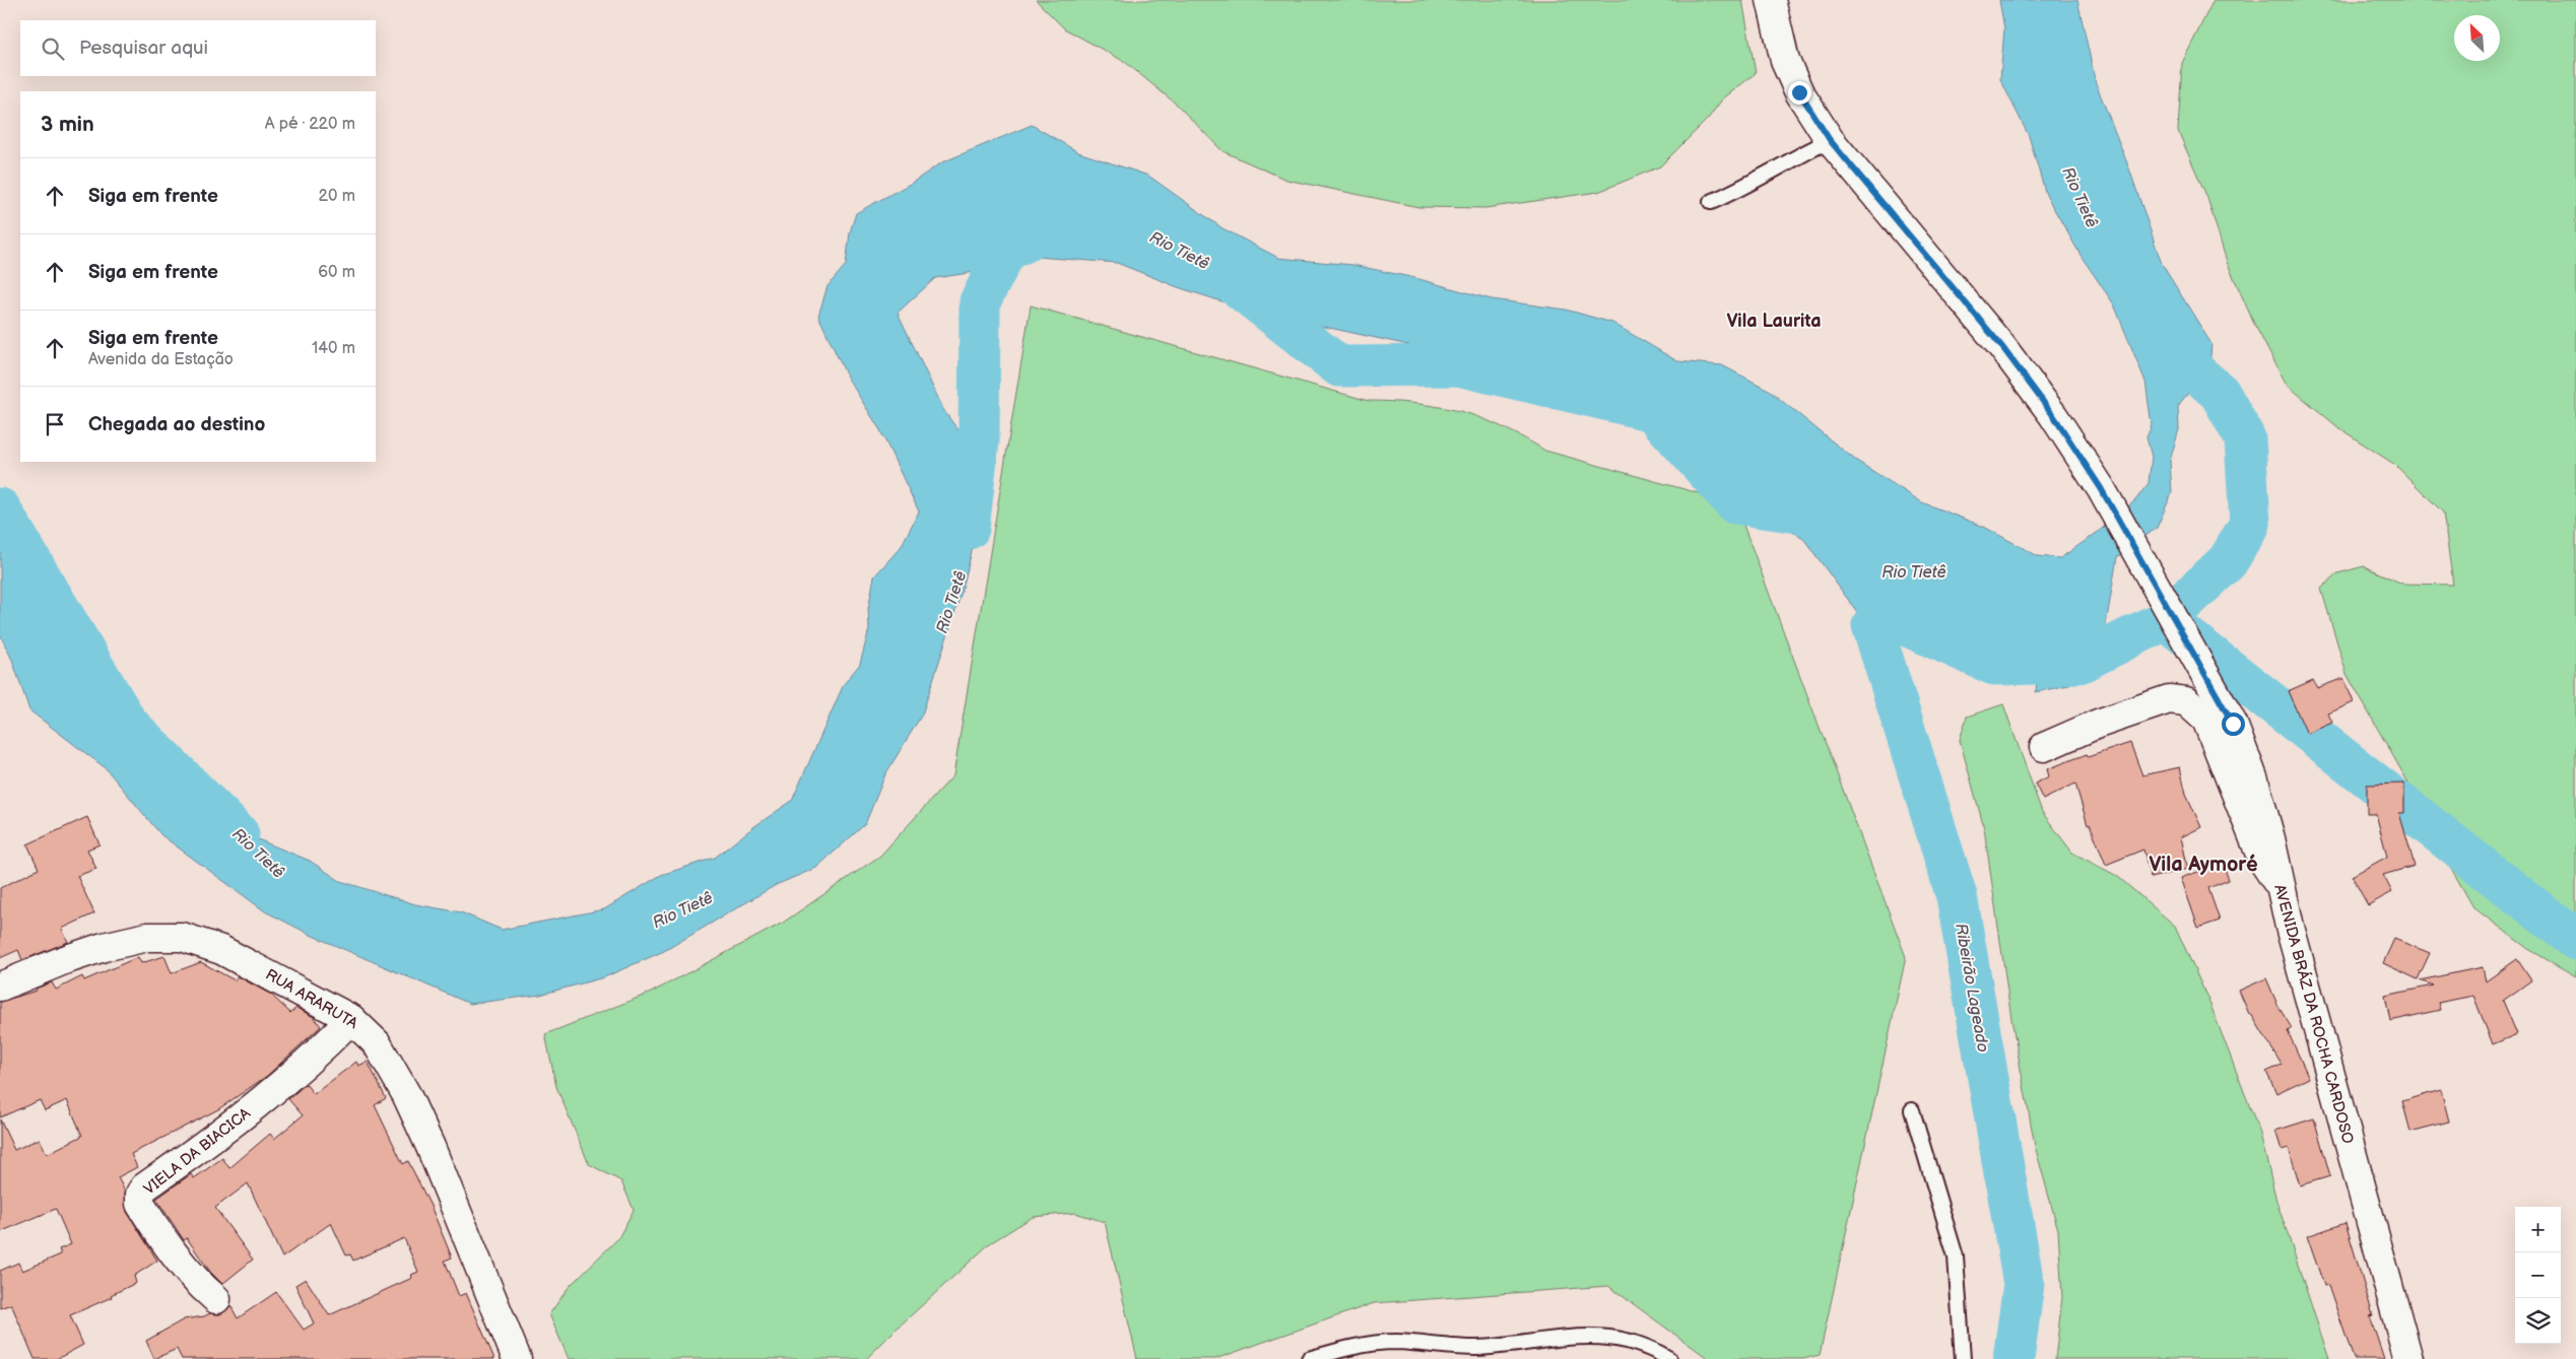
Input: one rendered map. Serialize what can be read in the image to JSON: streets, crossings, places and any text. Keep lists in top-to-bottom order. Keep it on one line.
{"streets":{"street":["RUA ARARUTA","AVENIDA BRÁZ DA ROCHA CARDOSO","VIELA DA BIACICA"]},"crossings":[["RUA ARARUTA","VIELA DA BIACICA"]],"districts":["Vila Laurita","Vila Aymoré"],"water":["Rio Tietê","Ribeirão Lageado"],"north":"top left","page":{"search":"Pesquisar aqui","heading":["3 min","A pé · 220 m"],"list":[["Siga em frente","20 m"],["Siga em frente","60 m"],["Siga em frente","Avenida da Estação","140 m"],"Chegada ao destino"],"map_buttons":["+","−"]}}
